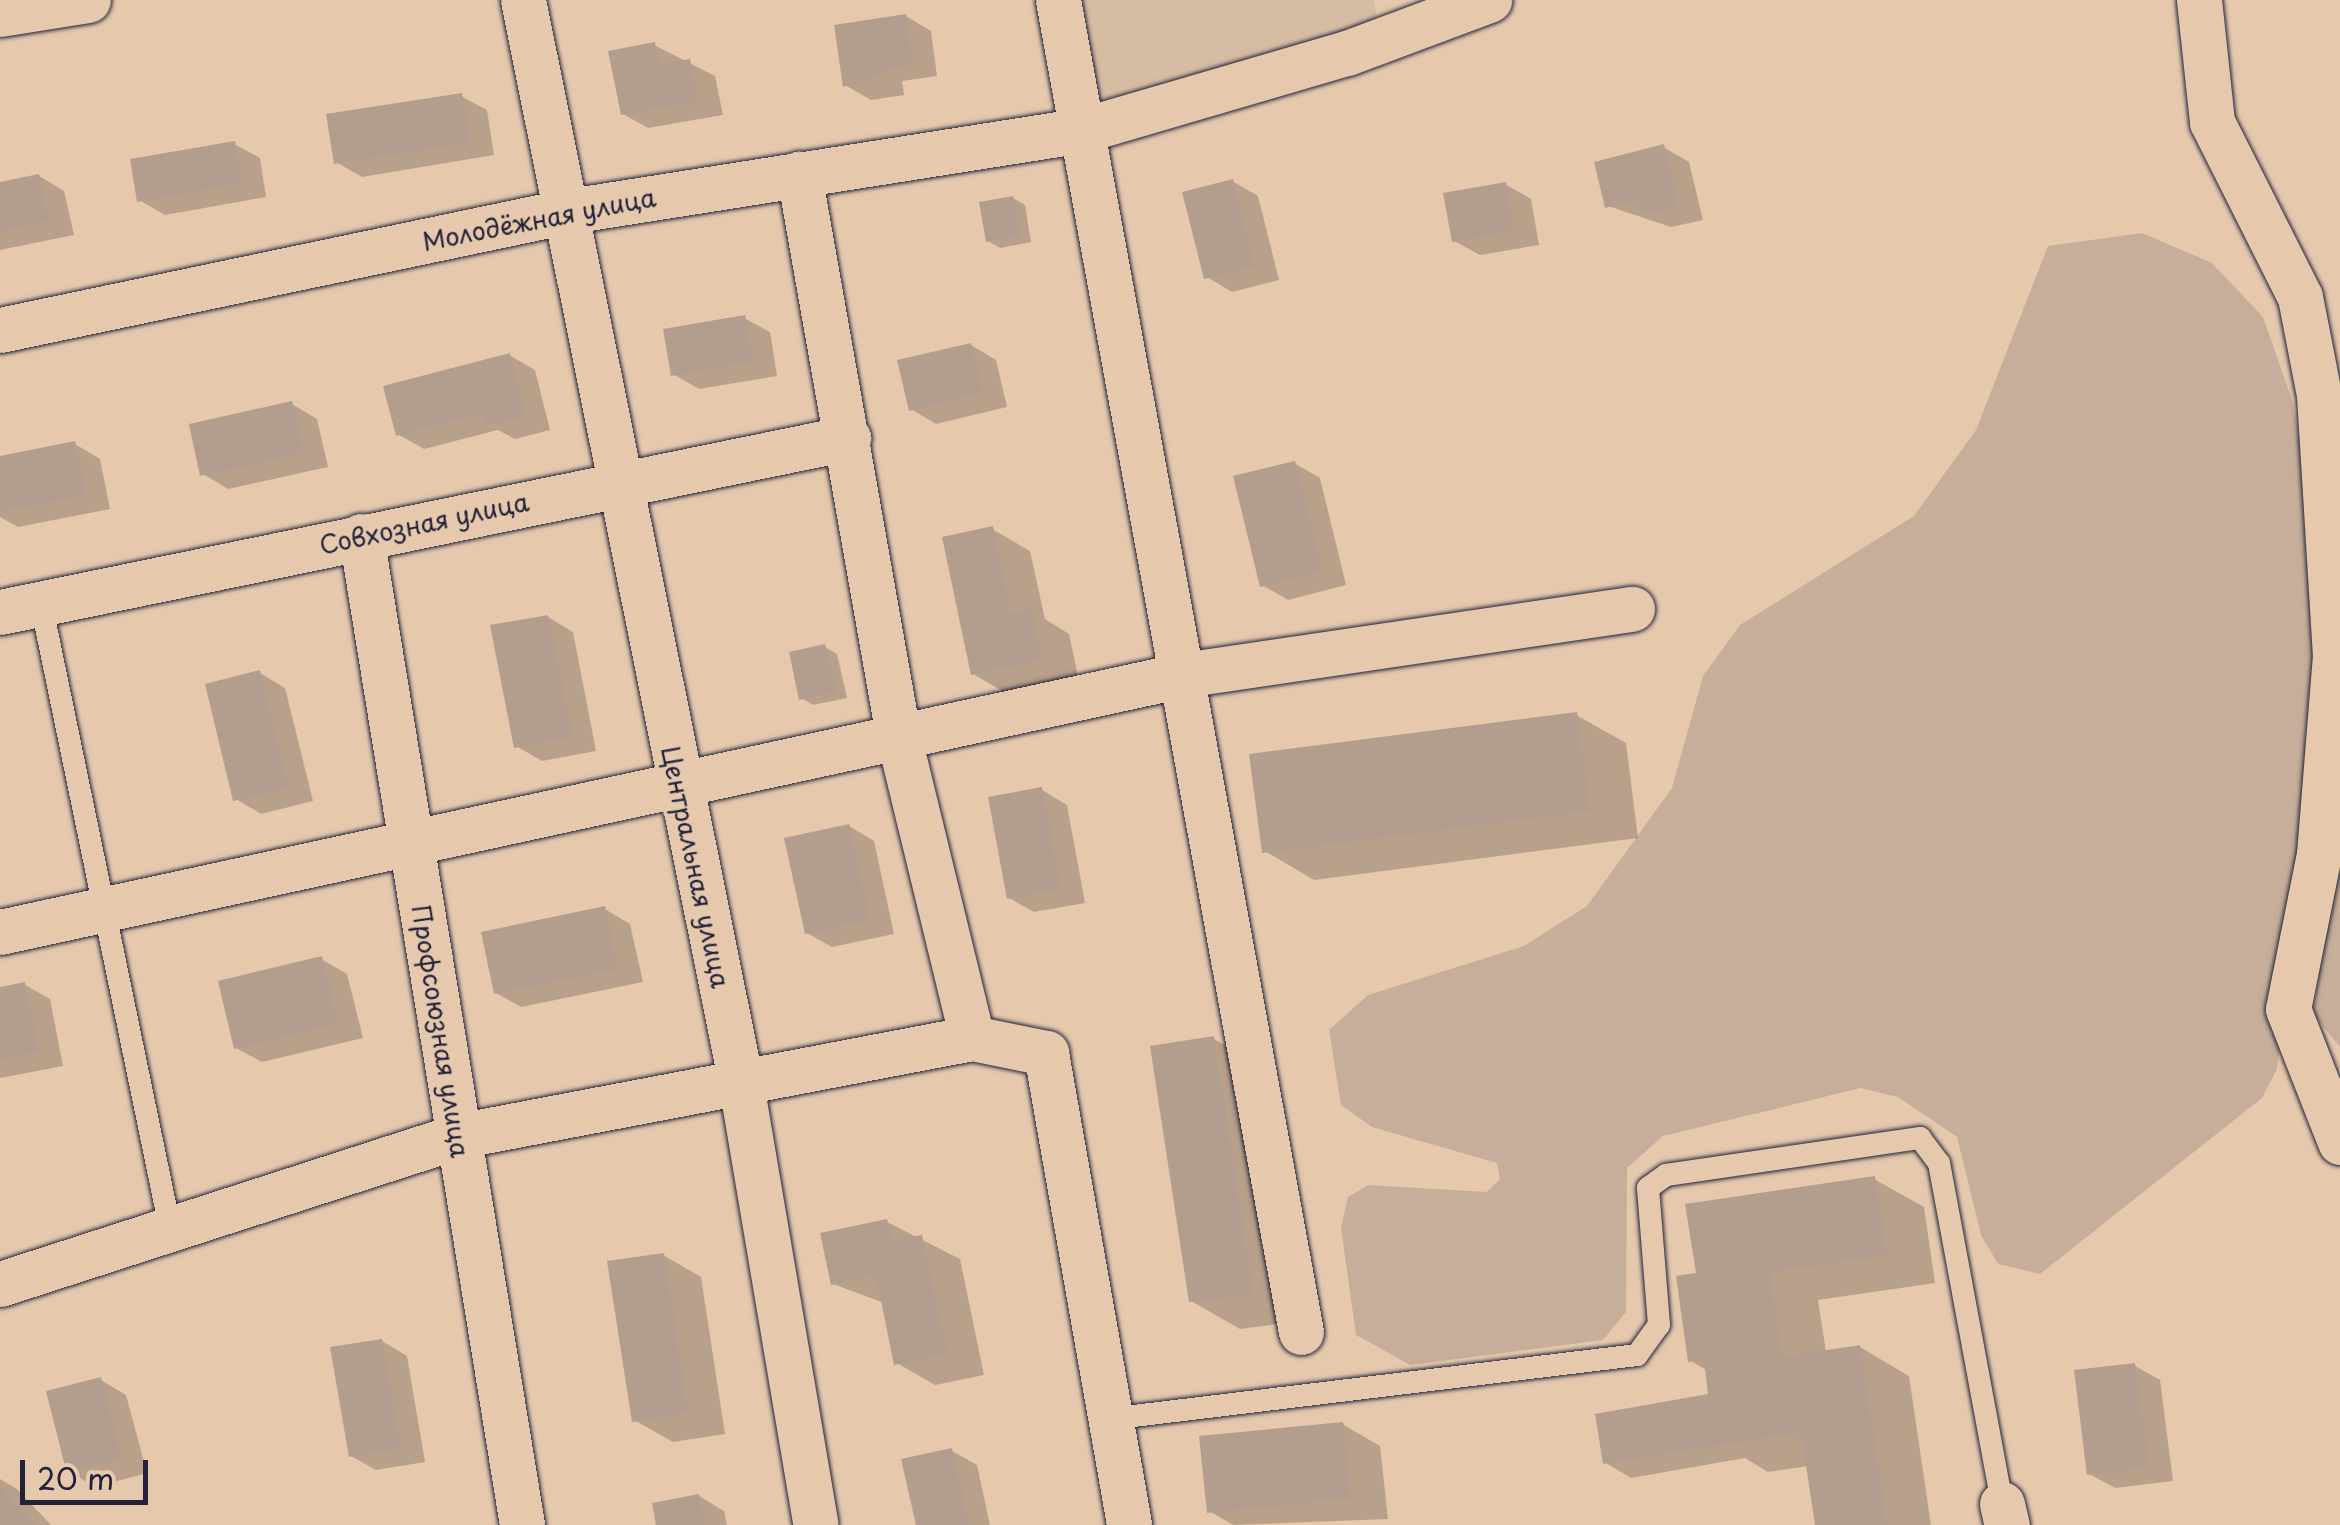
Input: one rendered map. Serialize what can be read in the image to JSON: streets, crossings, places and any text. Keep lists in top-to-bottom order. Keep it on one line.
{"streets":{"street":["Молодёжная улица","Совхозная улица","Центральная улица","Профсоюзная улица"]},"crossings":[["Молодёжная улица","Центральная улица"],["Совхозная улица","Центральная улица"],["Совхозная улица","Профсоюзная улица"]],"scale_bar":"20 m"}
